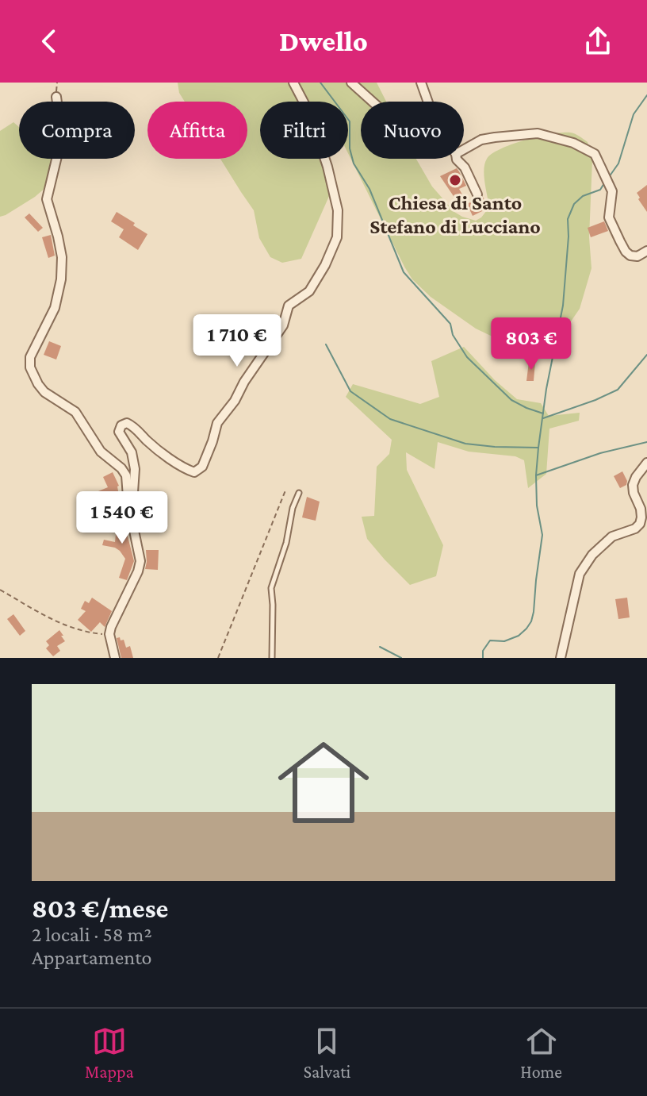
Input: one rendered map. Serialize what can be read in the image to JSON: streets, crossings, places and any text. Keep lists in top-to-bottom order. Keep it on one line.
{"places":["Chiesa di Santo Stefano di Lucciano"],"page":{"header":"Dwello","chip":["Compra","Affitta","Filtri","Nuovo"],"price":["1 710 €","803 €","1 540 €"],"list":[{"name":"803 €/mese","note":"2 locali · 58 m² · Appartamento"}],"tabs":["Mappa","Salvati","Home"]}}
